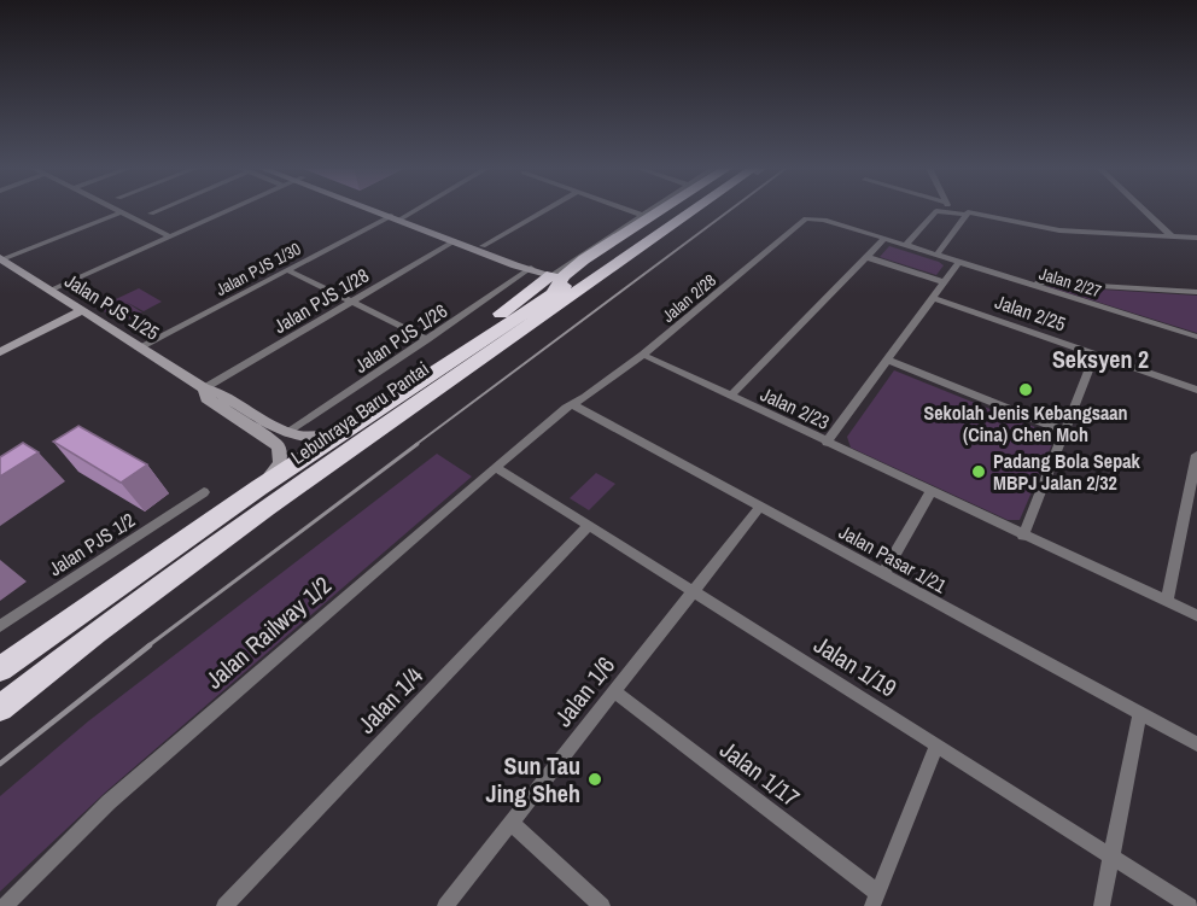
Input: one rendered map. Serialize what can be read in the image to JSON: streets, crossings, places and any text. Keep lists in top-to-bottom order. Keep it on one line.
{"streets":{"highway":["Lebuhraya Baru Pantai"],"street":["Jalan PJS 1/30","Jalan 2/27","Jalan 2/28","Jalan PJS 1/28","Jalan PJS 1/25","Jalan 2/25","Jalan PJS 1/26","Jalan 2/23","Jalan PJS 1/2","Jalan Pasar 1/21","Jalan Railway 1/2","Jalan 1/19","Jalan 1/6","Jalan 1/4","Jalan 1/17"]},"crossings":[["Jalan PJS 1/30","Jalan PJS 1/25"],["Jalan 2/27","Jalan 2/28"],["Jalan 2/28","Jalan 2/23"],["Jalan 2/28","Jalan Pasar 1/21"],["Jalan 2/28","Jalan Railway 1/2"],["Jalan PJS 1/28","Jalan PJS 1/25"],["Jalan PJS 1/25","Jalan PJS 1/26"],["Jalan PJS 1/25","Lebuhraya Baru Pantai"],["Jalan Pasar 1/21","Jalan Railway 1/2"],["Jalan Pasar 1/21","Jalan 1/6"],["Jalan Railway 1/2","Jalan 1/19"],["Jalan 1/19","Jalan 1/6"],["Jalan 1/19","Jalan 1/4"],["Jalan 1/6","Jalan 1/17"]],"districts":["Seksyen 2"],"places":["Sekolah Jenis Kebangsaan (Cina) Chen Moh","Padang Bola Sepak MBPJ Jalan 2/32","Sun Tau Jing Sheh"]}
